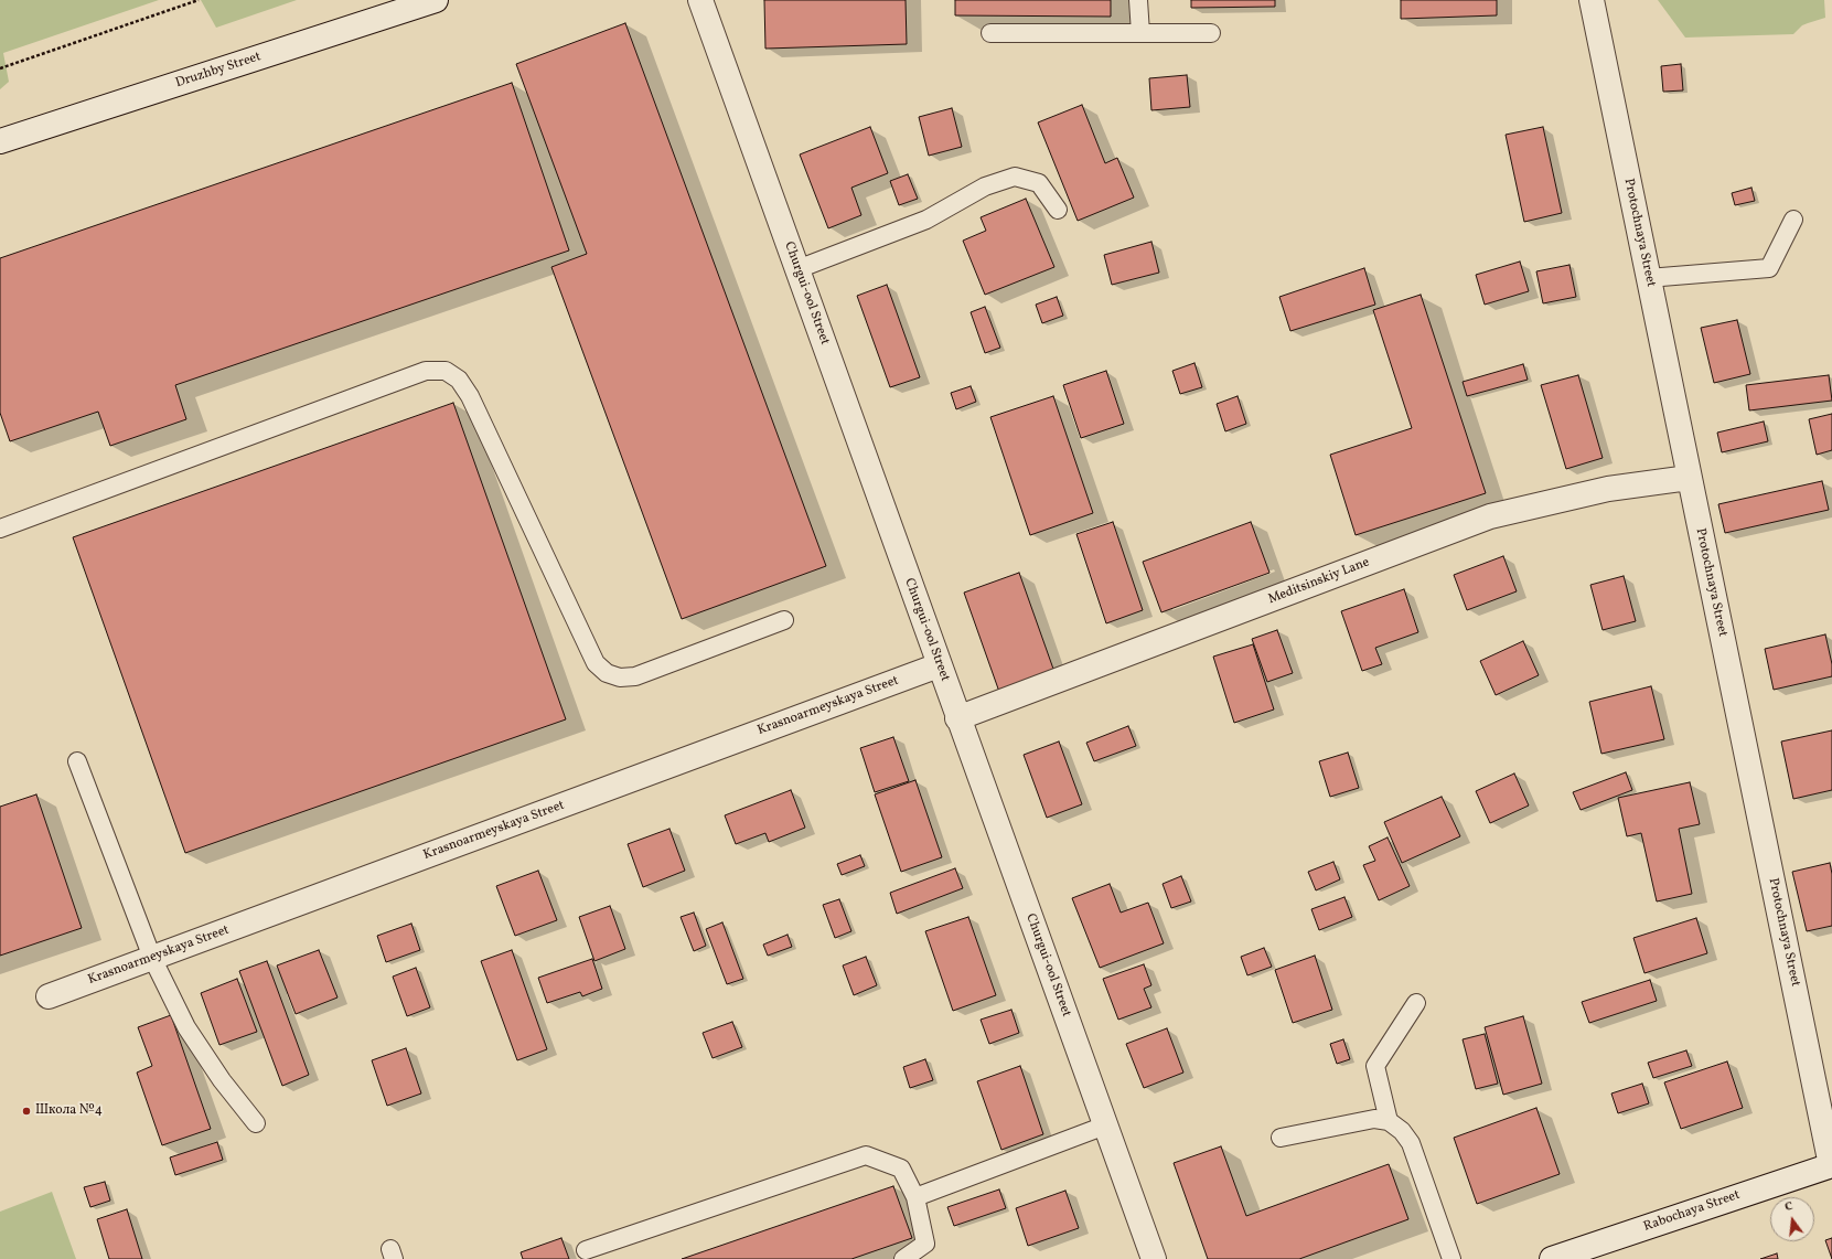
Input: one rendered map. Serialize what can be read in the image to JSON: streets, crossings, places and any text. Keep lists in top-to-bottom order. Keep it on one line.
{"streets":{"street":["Druzhby Street","Protochnaya Street","Churgui-ool Street","Meditsinskiy Lane","Krasnoarmeyskaya Street","Rabochaya Street"]},"crossings":[["Protochnaya Street","Meditsinskiy Lane"],["Protochnaya Street","Rabochaya Street"],["Churgui-ool Street","Meditsinskiy Lane"],["Churgui-ool Street","Krasnoarmeyskaya Street"]],"places":["Школа №4"],"north":"top"}
